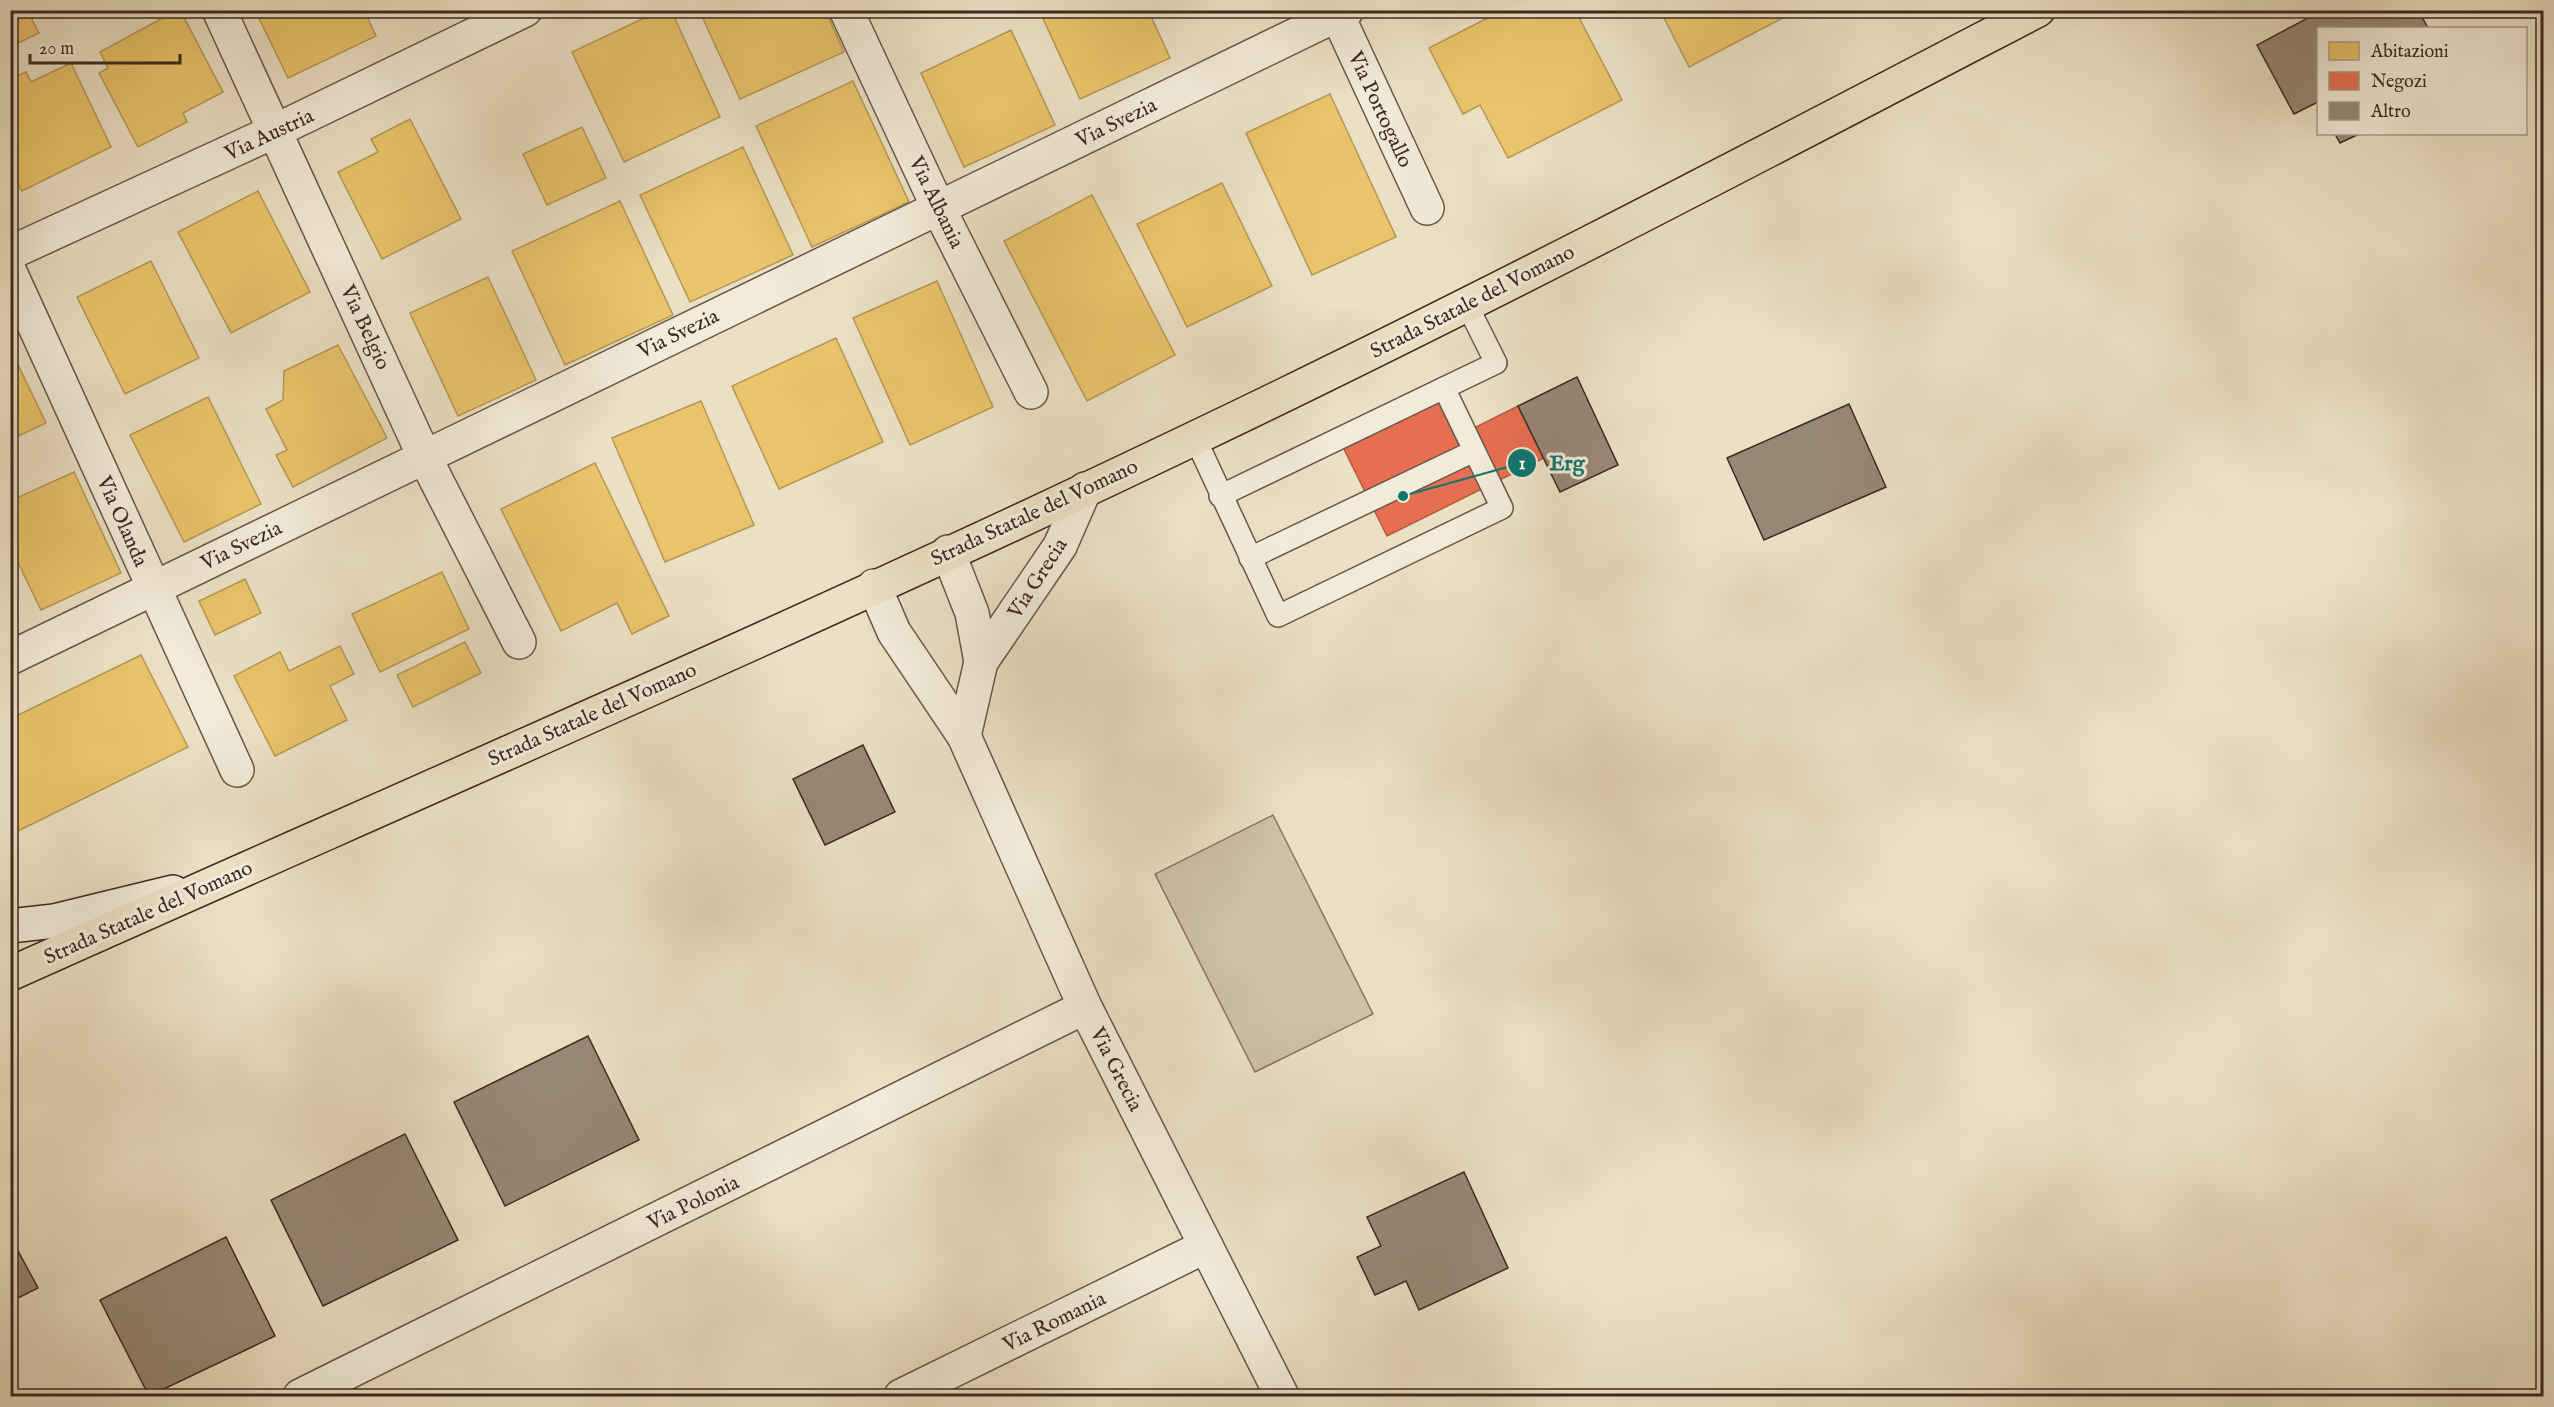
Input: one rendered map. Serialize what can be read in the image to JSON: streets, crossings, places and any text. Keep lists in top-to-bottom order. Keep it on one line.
{"streets":{"main road":["Strada Statale del Vomano"],"street":["Via Portogallo","Via Svezia","Via Austria","Via Albania","Via Belgio","Via Olanda","Via Grecia","Via Polonia","Via Romania"]},"crossings":[["Via Portogallo","Via Svezia"],["Via Svezia","Via Albania"],["Via Svezia","Via Belgio"],["Via Svezia","Via Olanda"],["Via Austria","Via Belgio"],["Strada Statale del Vomano","Via Grecia"],["Via Grecia","Via Polonia"],["Via Grecia","Via Romania"]],"places":["Erg"],"legend":["Abitazioni","Negozi","Altro"],"scale_bar":"20 m"}
